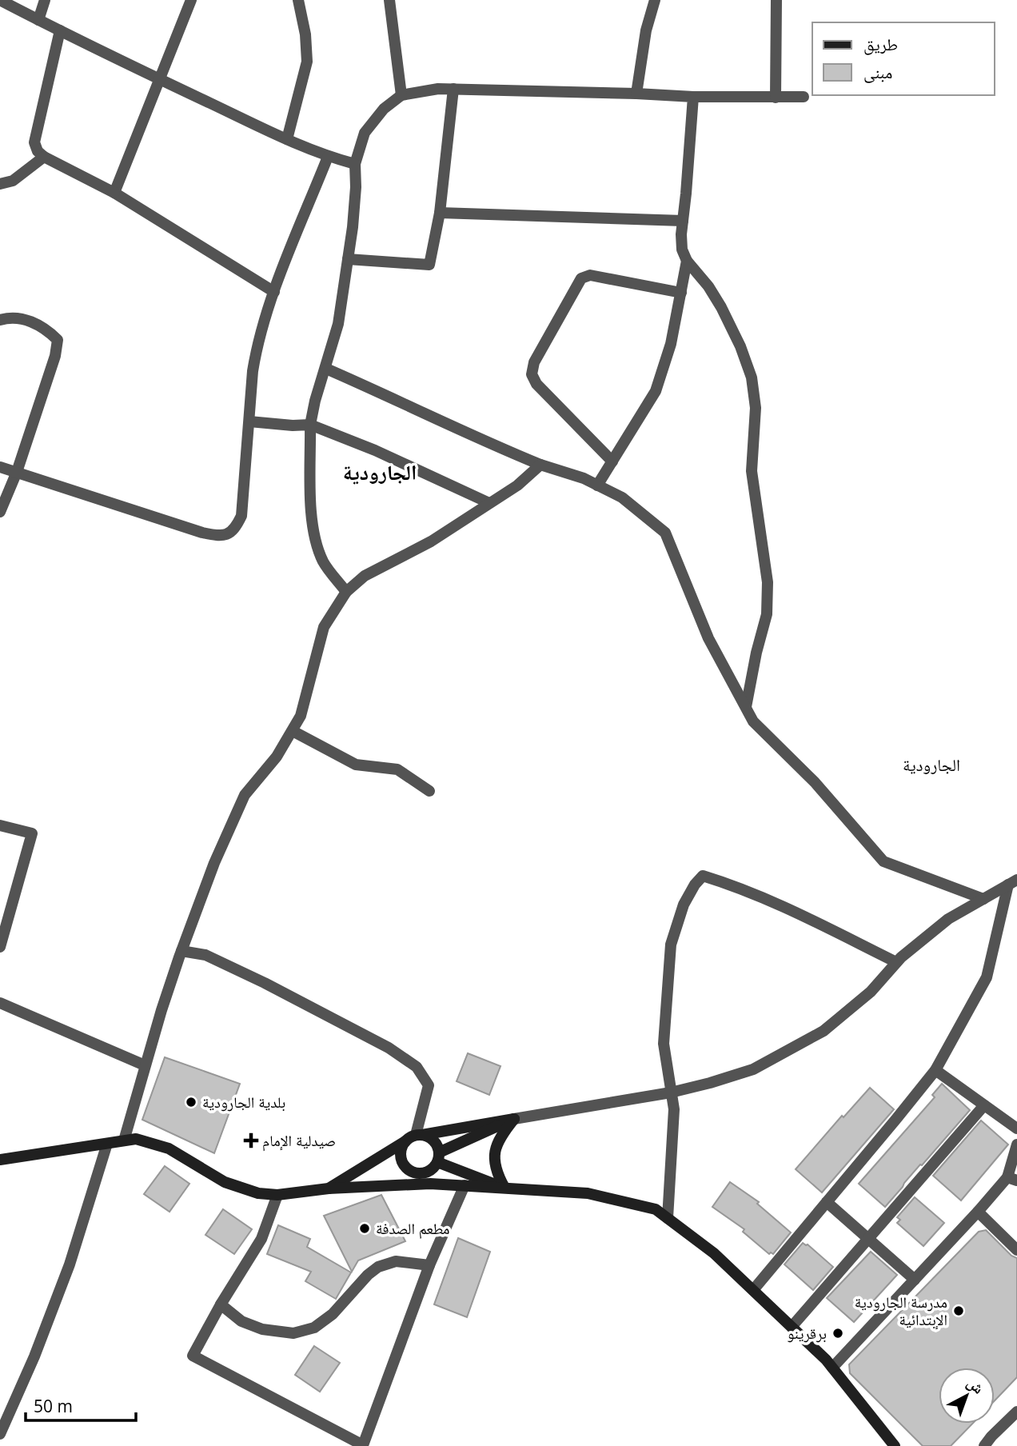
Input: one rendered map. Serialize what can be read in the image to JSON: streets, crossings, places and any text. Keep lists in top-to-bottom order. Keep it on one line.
{"districts":["الجارودية","الجارودية"],"places":{"other":["بلدية الجارودية","مطعم الصدفة","مدرسة الجارودية الإبتدائية","برقرينو"],"health":["صيدلية الإمام"]},"legend":["طريق","مبنى"],"scale_bar":"50 m","north":"top right"}
